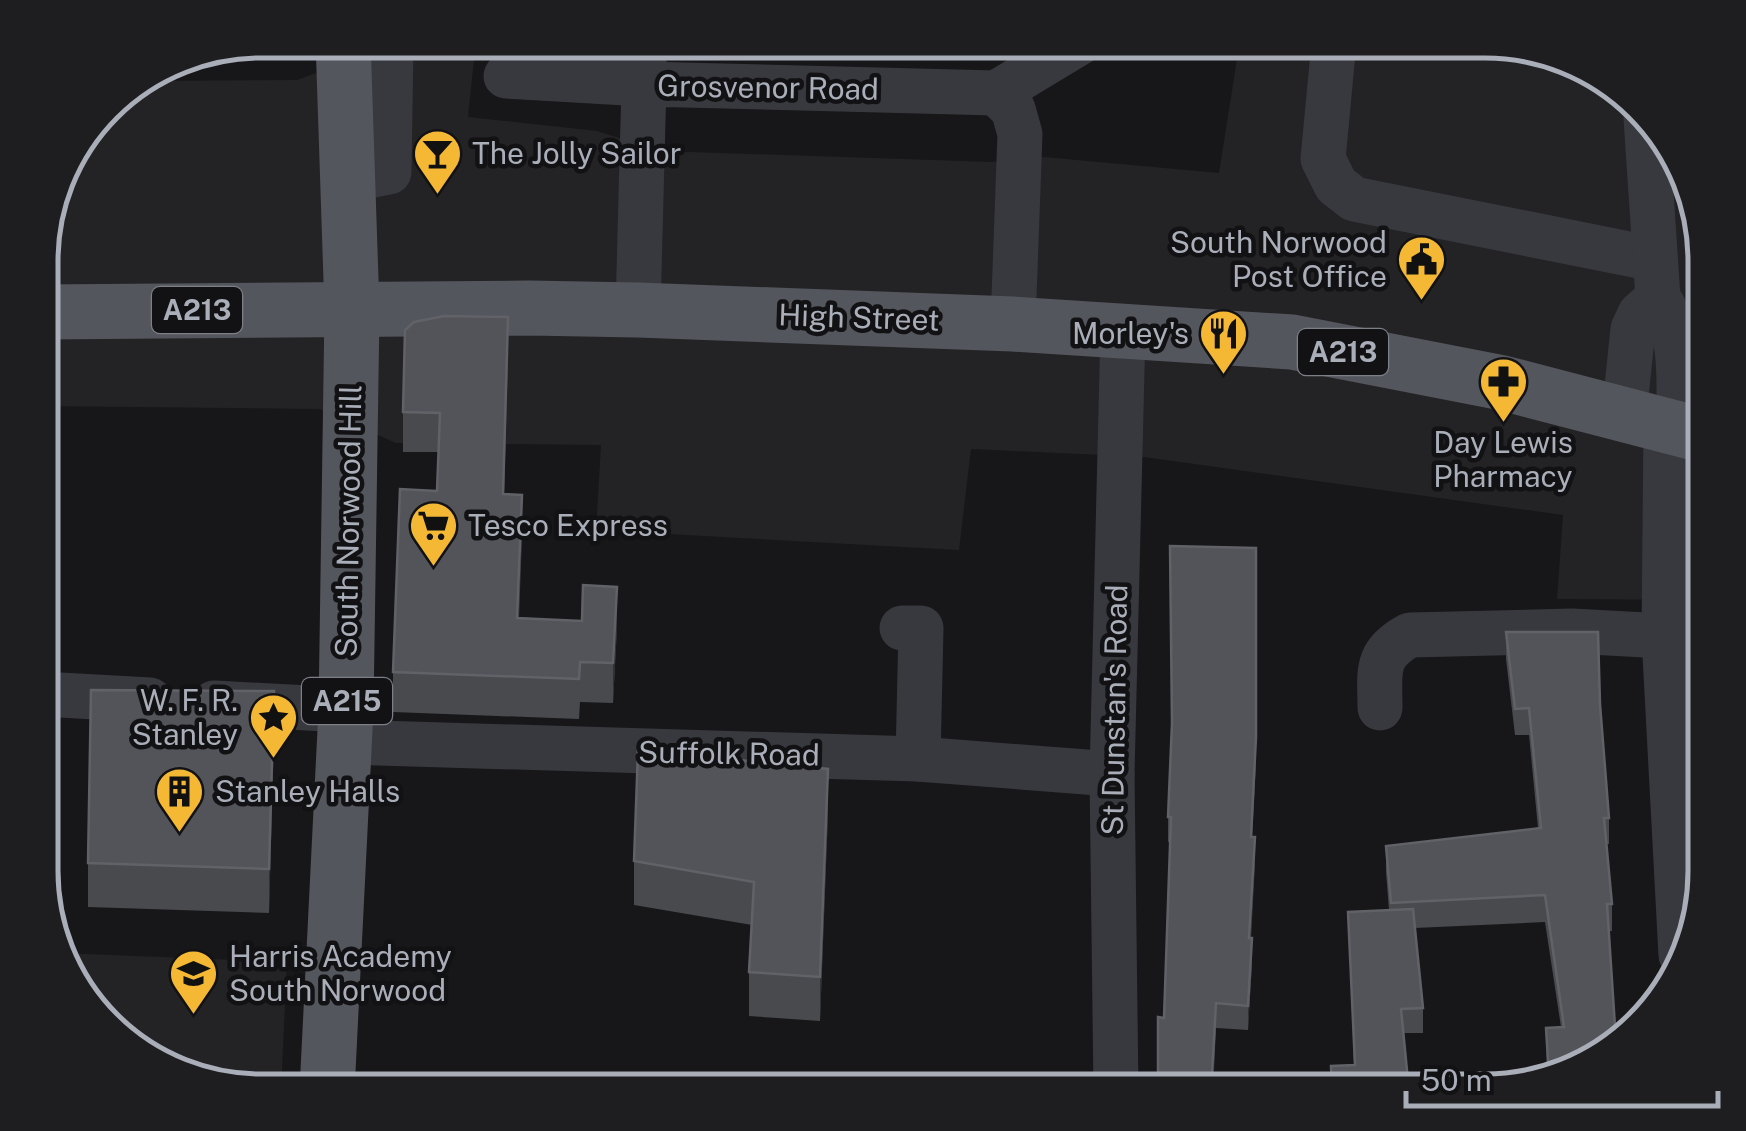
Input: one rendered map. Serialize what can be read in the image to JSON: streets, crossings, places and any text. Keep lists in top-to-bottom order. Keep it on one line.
{"streets":{"main road":["A213","High Street","South Norwood Hill","A215"],"street":["Grosvenor Road","St Dunstan's Road","Suffolk Road"]},"crossings":[["Grosvenor Road","High Street"],["High Street","South Norwood Hill"],["High Street","A215"],["High Street","St Dunstan's Road"],["South Norwood Hill","A215"],["South Norwood Hill","Suffolk Road"],["St Dunstan's Road","Suffolk Road"]],"places":{"bar":["The Jolly Sailor"],"public building":["South Norwood Post Office"],"restaurant":["Morley's"],"pharmacy":["Day Lewis Pharmacy"],"supermarket":["Tesco Express"],"place":["W. F. R. Stanley"],"building":["Stanley Halls"],"school or university":["Harris Academy South Norwood"]},"scale_bar":"50 m"}
